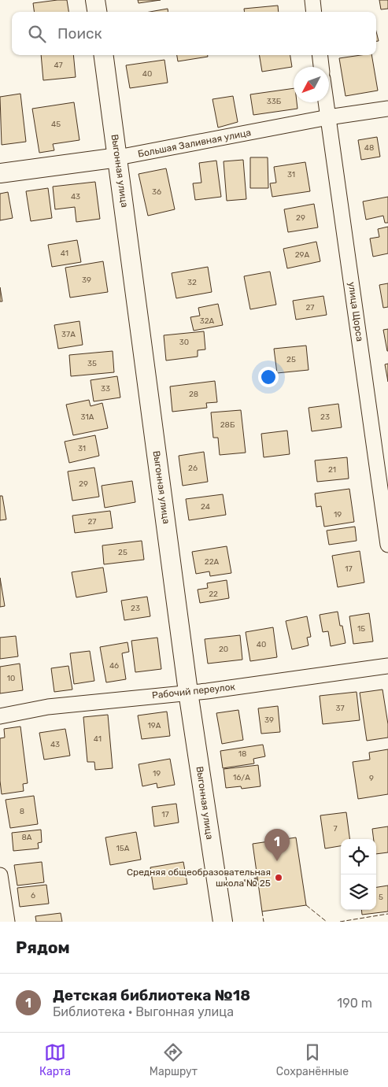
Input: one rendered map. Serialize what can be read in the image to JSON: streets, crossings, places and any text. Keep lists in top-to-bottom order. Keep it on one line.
{"streets":{"street":["Большая Заливная улица","Выгонная улица","улица Щорса","Рабочий переулок"]},"crossings":[["Большая Заливная улица","Выгонная улица"],["Большая Заливная улица","улица Щорса"],["Выгонная улица","Рабочий переулок"]],"places":["Средняя общеобразовательная школа № 25"],"house_numbers":["47","40","33Б","45","48","31","36","43","29","41","29А","39","32","27","32А","37А","30","25","35","33","28","31А","23","28Б","31","26","21","29","24","19","27","25","22А","17","22","23","15","40","20","46","10","37","39","19А","41","43","18","19","16/А","9","8","17","7","8А","15А","6","5"],"north":"bottom left","page":{"search":"Поиск","pins":"1","heading":"Рядом","list":[{"mark":"1","name":"Детская библиотека №18","note":"Библиотека · Выгонная улица","value":"190 m"}],"nav":["Карта","Маршрут","Сохранённые"]}}
